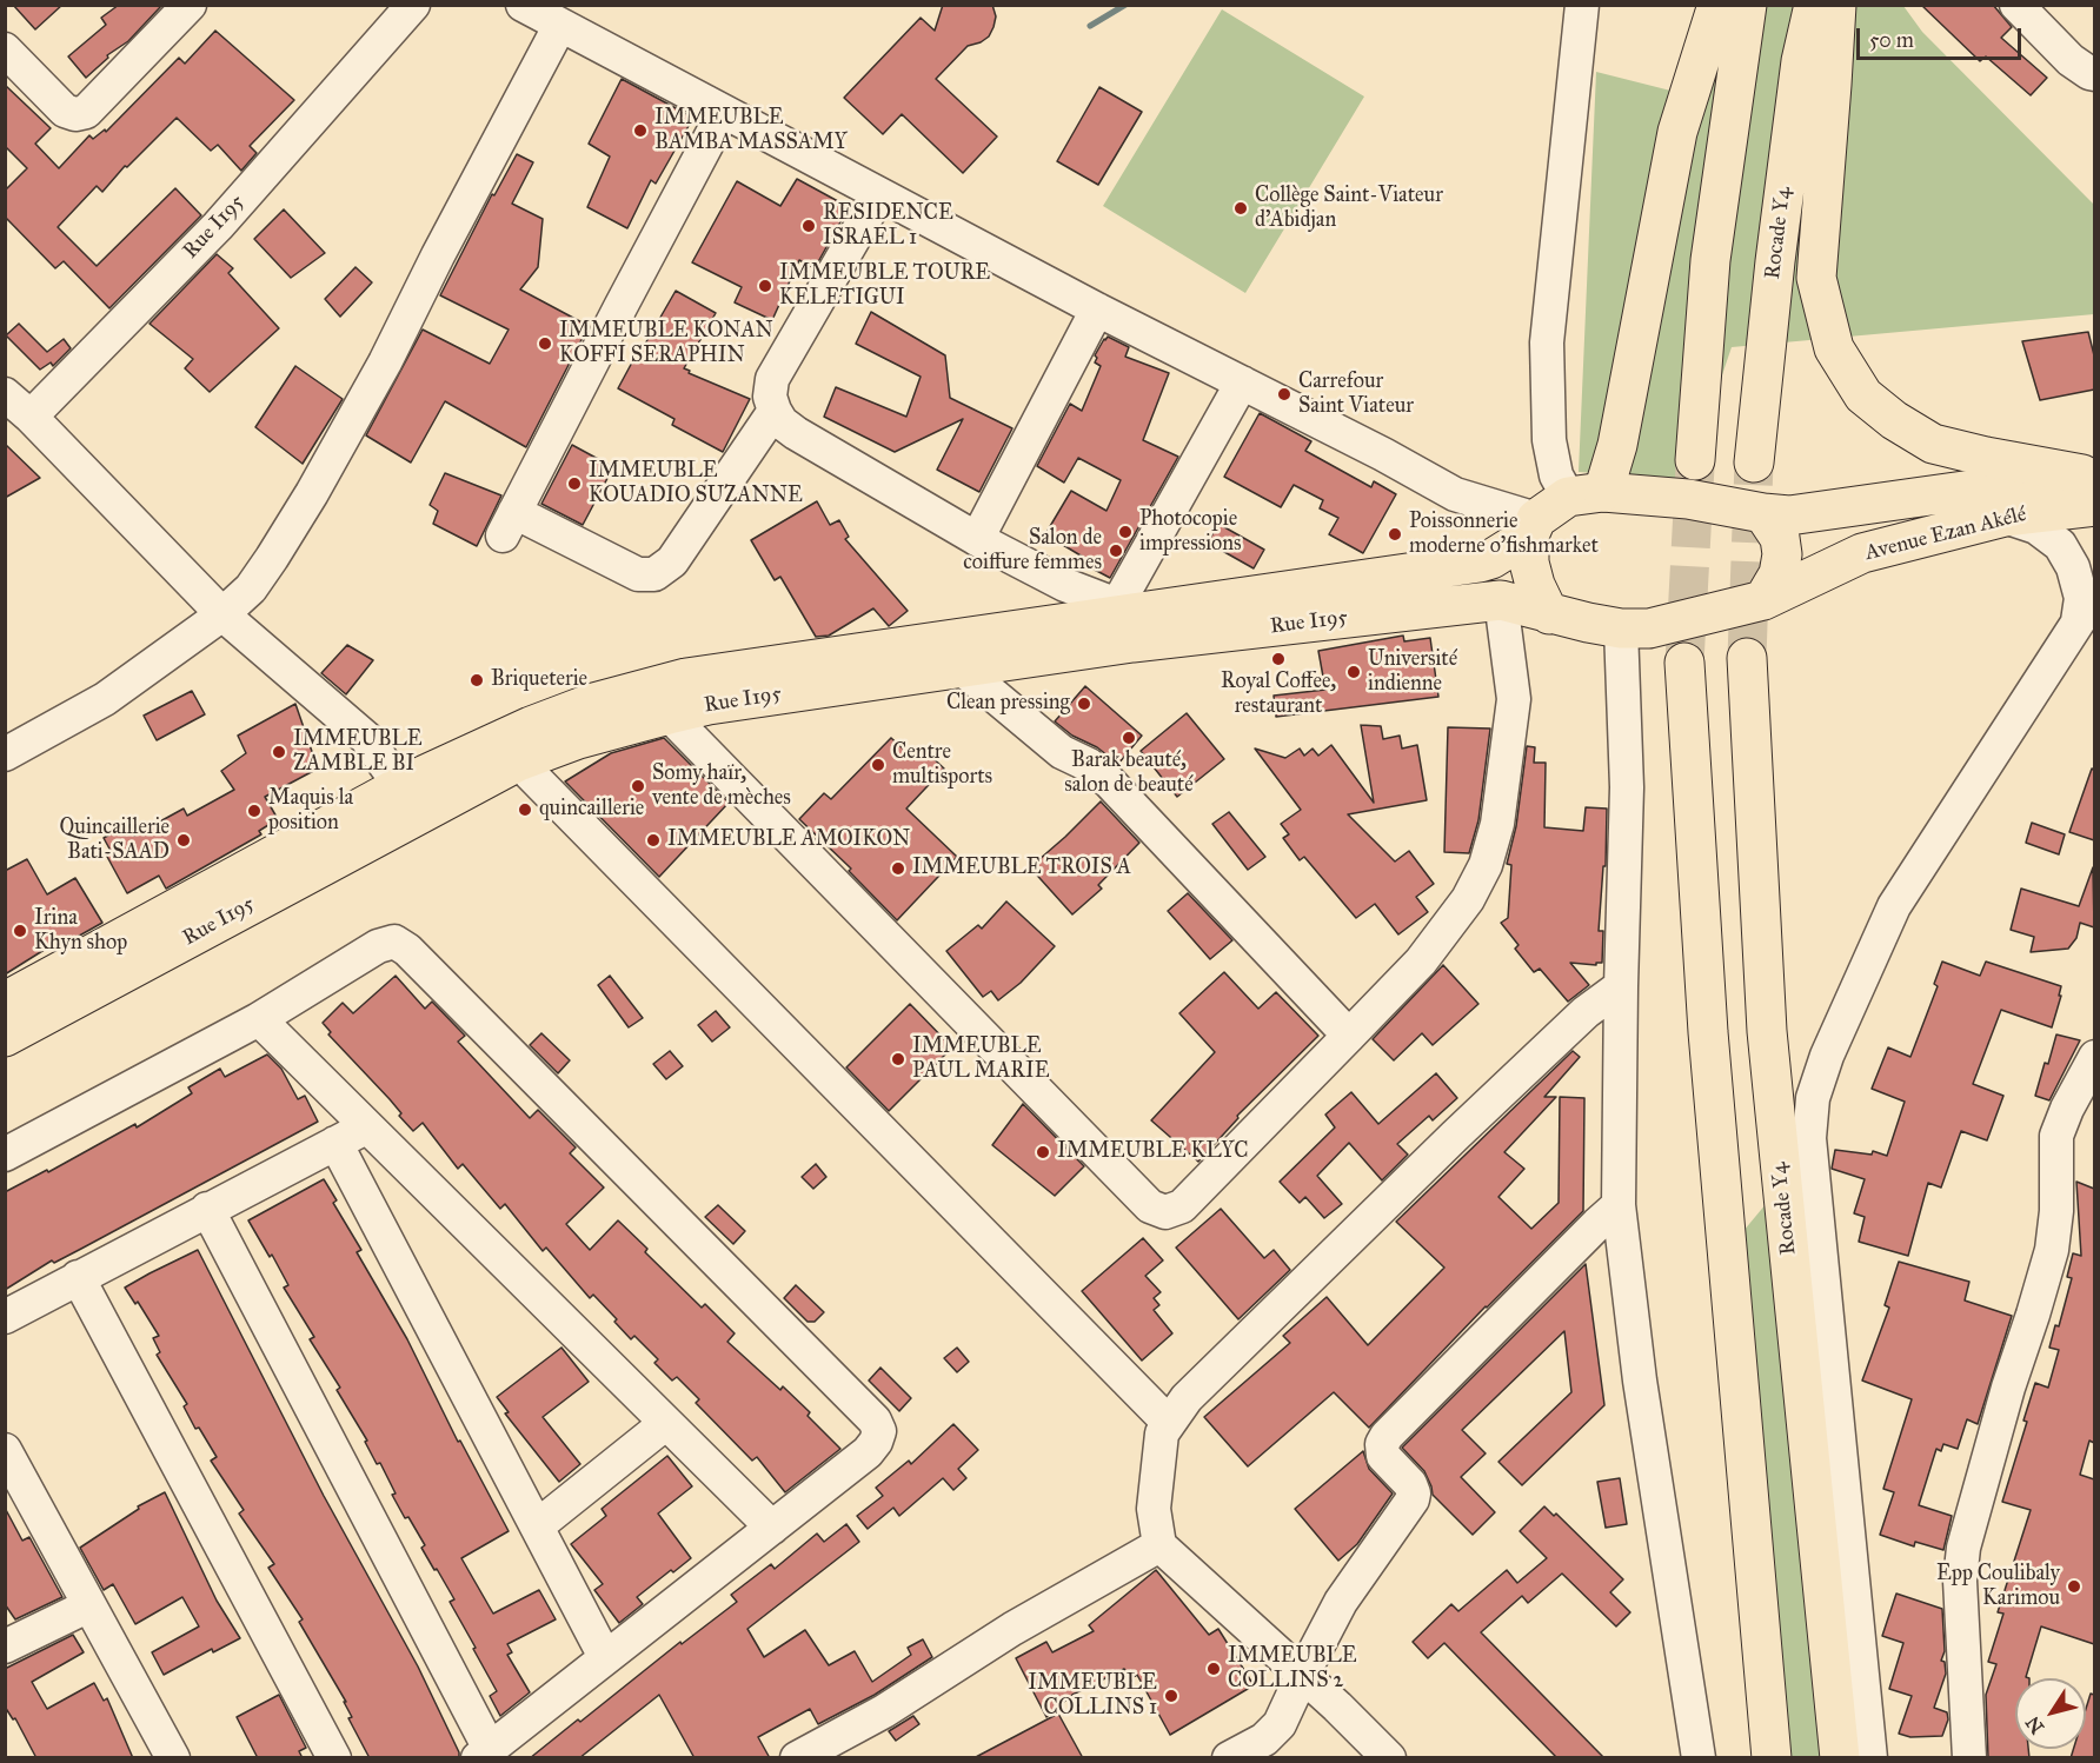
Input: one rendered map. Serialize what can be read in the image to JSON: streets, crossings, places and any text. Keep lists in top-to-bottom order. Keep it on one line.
{"streets":{"main road":["Rue I195","Rocade Y4","Avenue Ezan Akélé"]},"crossings":[["Rue I195","Avenue Ezan Akélé"]],"places":["IMMEUBLE BAMBA MASSAMY","Collège Saint-Viateur d'Abidjan","RESIDENCE ISRAEL 1","IMMEUBLE TOURE KELETIGUI","IMMEUBLE KONAN KOFFI SERAPHIN","Carrefour Saint Viateur","IMMEUBLE KOUADIO SUZANNE","Photocopie impressions","Poissonnerie moderne o'fishmarket","Salon de coiffure femmes","Royal Coffee, restaurant","Université indienne","Briqueterie","Clean pressing","Barak beauté, salon de beauté","IMMEUBLE ZAMBLE BI","Centre multisports","Somy haïr, vente de mèches","quincaillerie","Maquis la position","Quincaillerie Bati-SAAD","IMMEUBLE AMOIKON","IMMEUBLE TROIS A","Irina Khyn shop","IMMEUBLE PAUL MARIE","IMMEUBLE KLYC","Epp Coulibaly Karimou","IMMEUBLE COLLINS 2","IMMEUBLE COLLINS 1"],"scale_bar":"50 m","north":"bottom left"}
